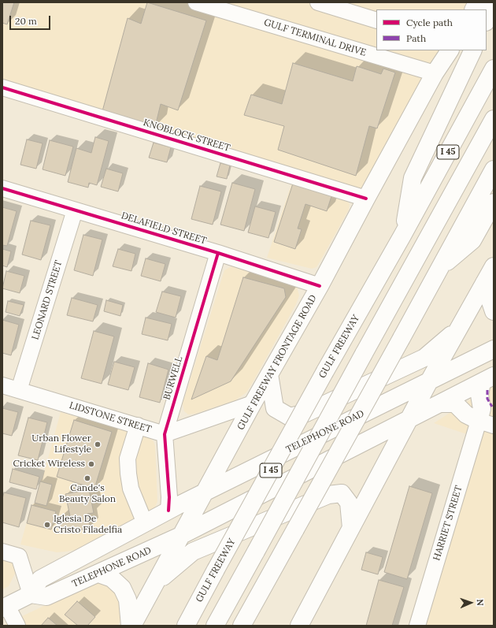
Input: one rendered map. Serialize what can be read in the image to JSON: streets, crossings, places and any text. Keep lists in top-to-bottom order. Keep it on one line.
{"streets":{"main road":["I 45","GULF FREEWAY","GULF FREEWAY FRONTAGE ROAD","TELEPHONE ROAD"],"street":["GULF TERMINAL DRIVE","KNOBLOCK STREET","DELAFIELD STREET","LEONARD STREET","BURWELL","LIDSTONE STREET","HARRIET STREET"]},"crossings":[["GULF TERMINAL DRIVE","GULF FREEWAY FRONTAGE ROAD"],["KNOBLOCK STREET","GULF FREEWAY FRONTAGE ROAD"],["DELAFIELD STREET","LEONARD STREET"],["DELAFIELD STREET","GULF FREEWAY FRONTAGE ROAD"],["DELAFIELD STREET","BURWELL"],["LEONARD STREET","LIDSTONE STREET"],["GULF FREEWAY FRONTAGE ROAD","TELEPHONE ROAD"],["BURWELL","LIDSTONE STREET"],["BURWELL","TELEPHONE ROAD"]],"places":["Urban Flower Lifestyle","Cricket Wireless","Cande's Beauty Salon","Iglesia De Cristo Filadelfia"],"legend":["Cycle path","Path"],"scale_bar":"20 m","north":"right"}
